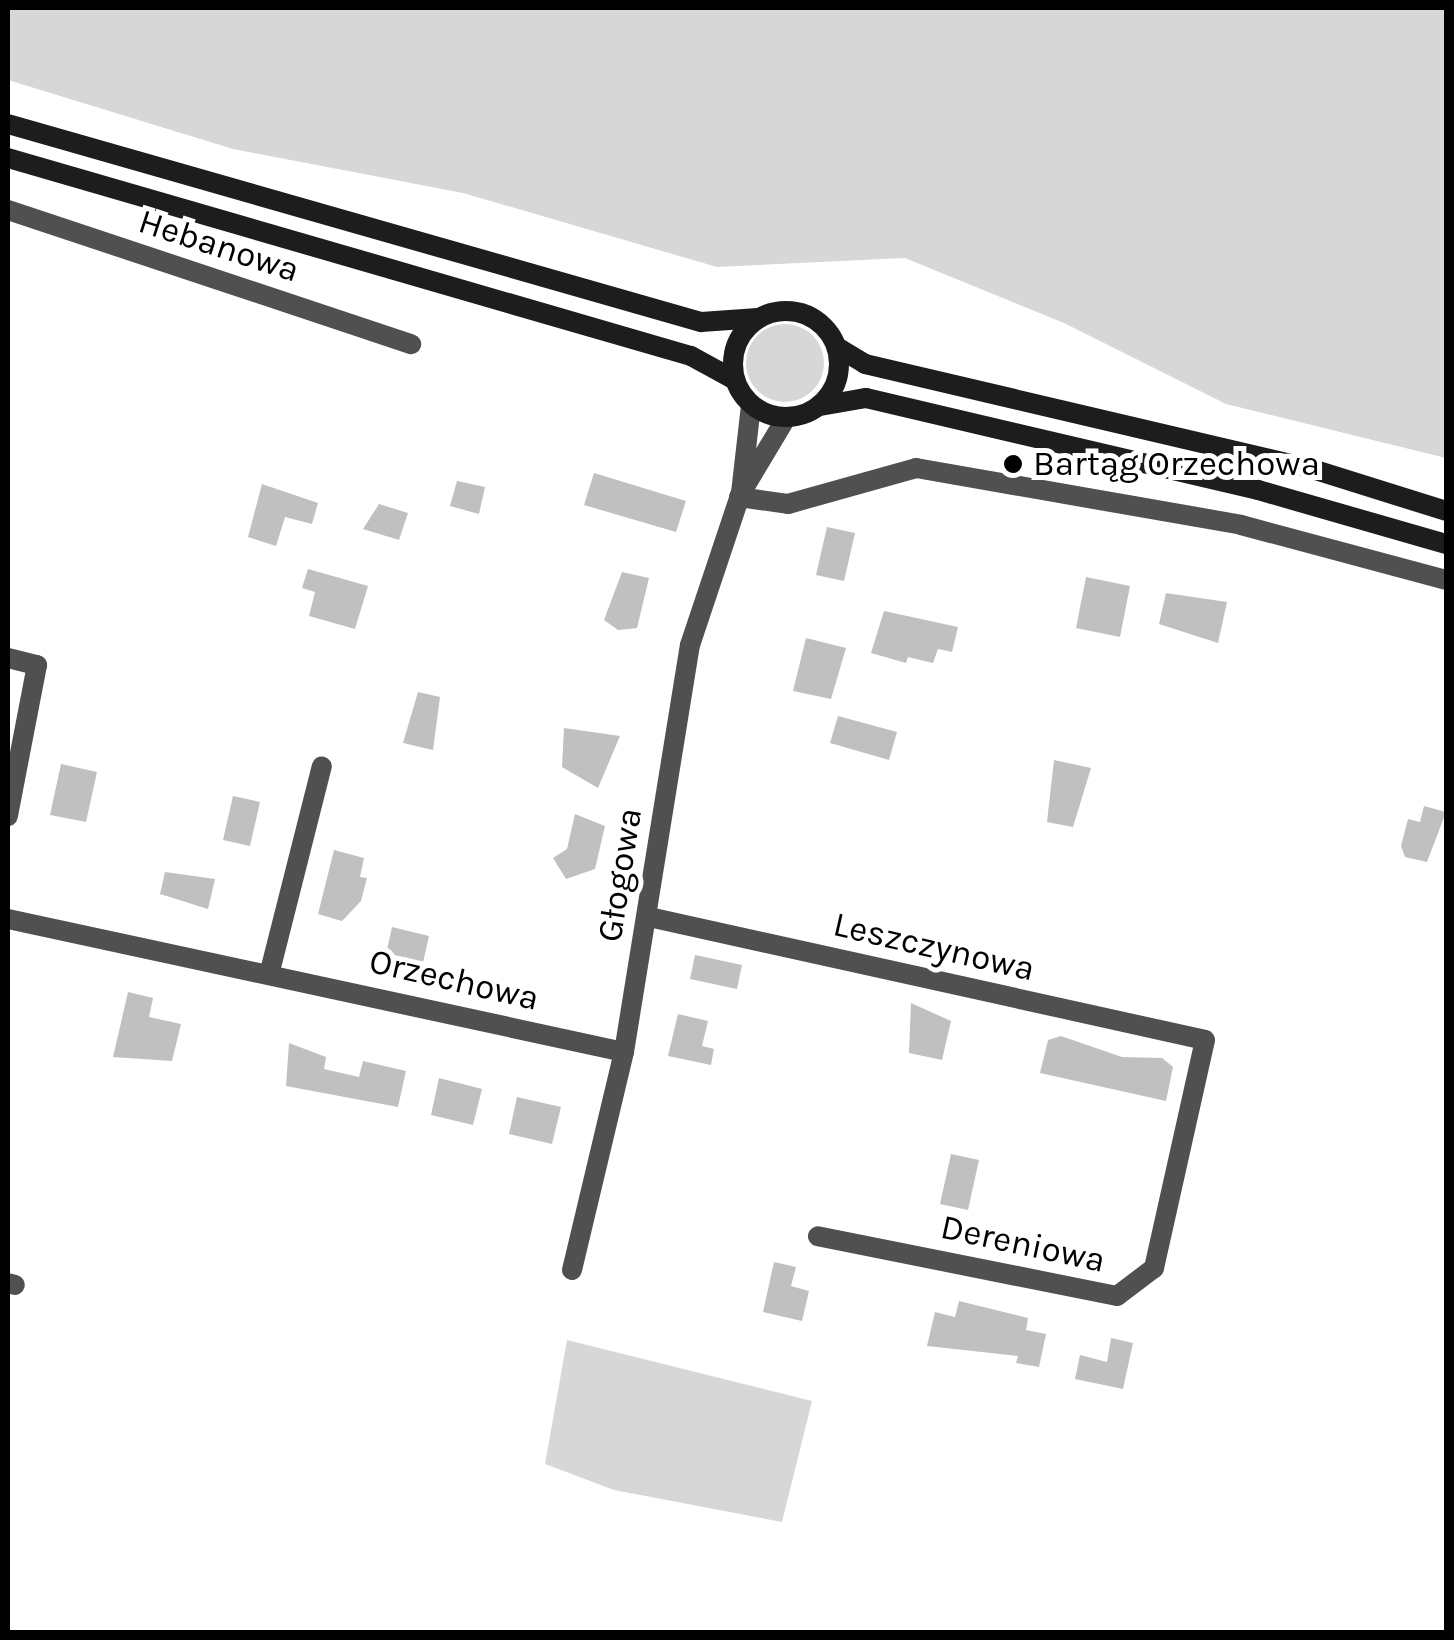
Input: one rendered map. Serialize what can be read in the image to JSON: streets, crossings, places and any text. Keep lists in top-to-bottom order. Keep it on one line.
{"streets":{"street":["Hebanowa","Głogowa","Leszczynowa","Orzechowa","Dereniowa"]},"crossings":[["Głogowa","Leszczynowa"],["Głogowa","Orzechowa"],["Leszczynowa","Dereniowa"]],"places":["Bartąg Orzechowa"]}
